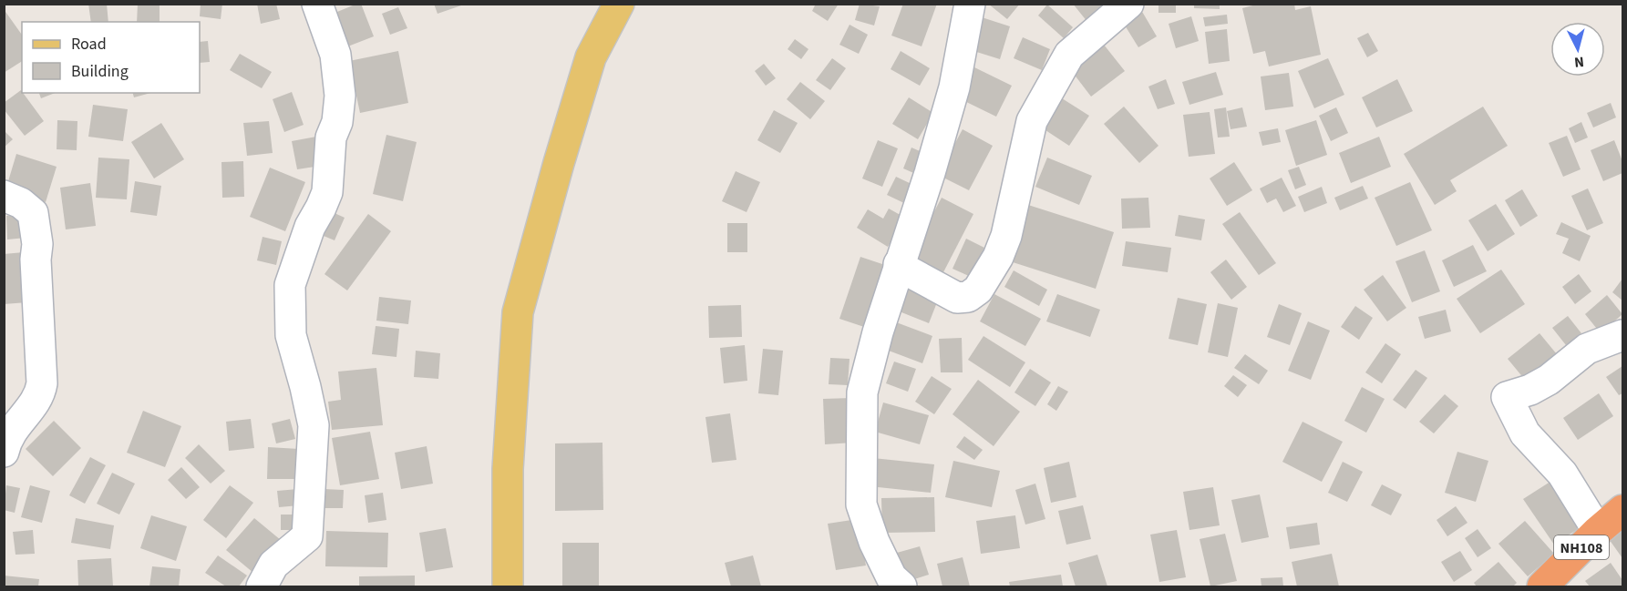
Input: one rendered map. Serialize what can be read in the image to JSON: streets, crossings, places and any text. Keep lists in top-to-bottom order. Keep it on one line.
{"streets":{"highway":["NH108"]},"legend":["Road","Building"],"north":"bottom"}
